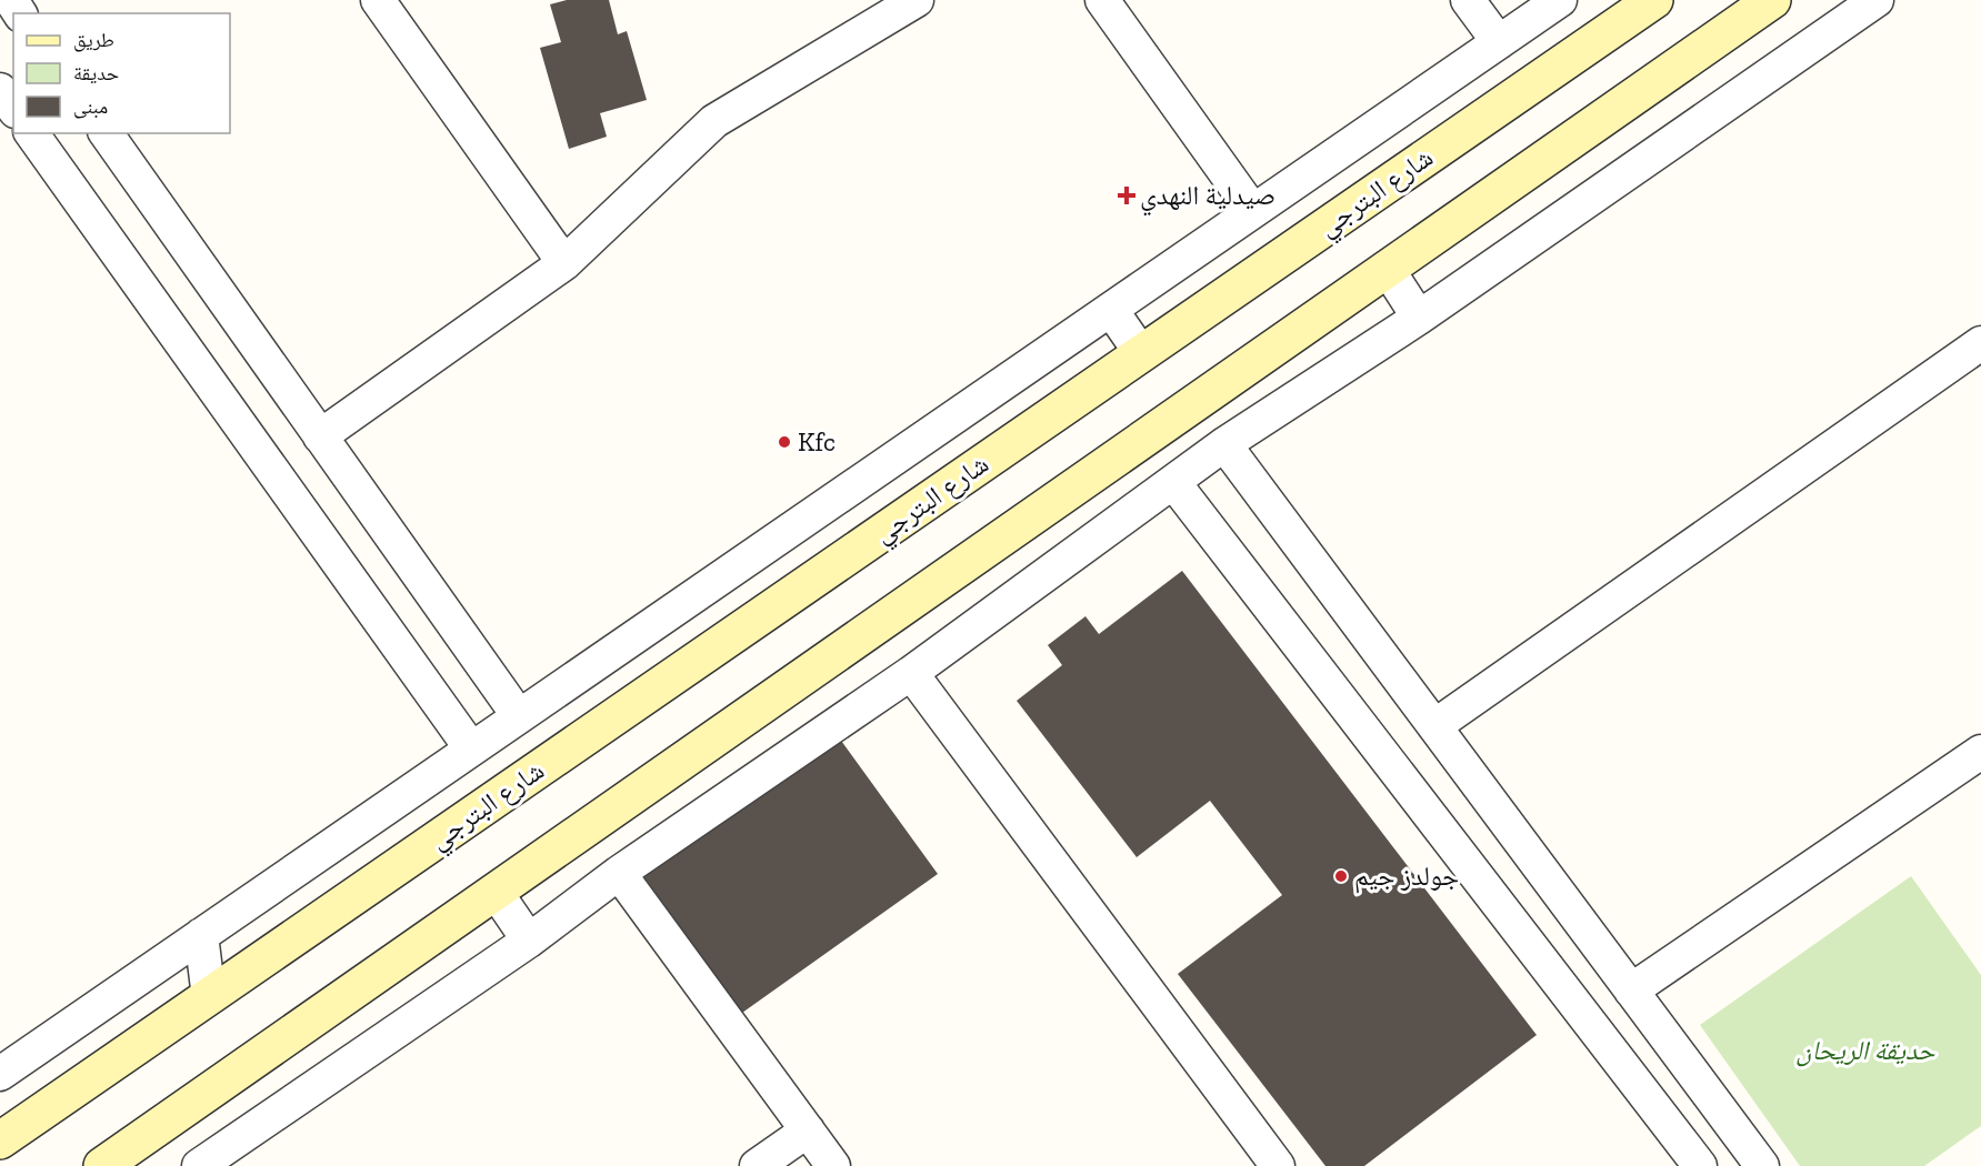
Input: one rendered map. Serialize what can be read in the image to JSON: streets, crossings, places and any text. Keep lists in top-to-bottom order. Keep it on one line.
{"streets":{"main road":["شارع البترجي"]},"parks":["حديقة الريحان"],"places":{"health":["صيدلية النهدي"],"other":["Kfc","جولدز جيم"]},"legend":["طريق","حديقة","مبنى"]}
